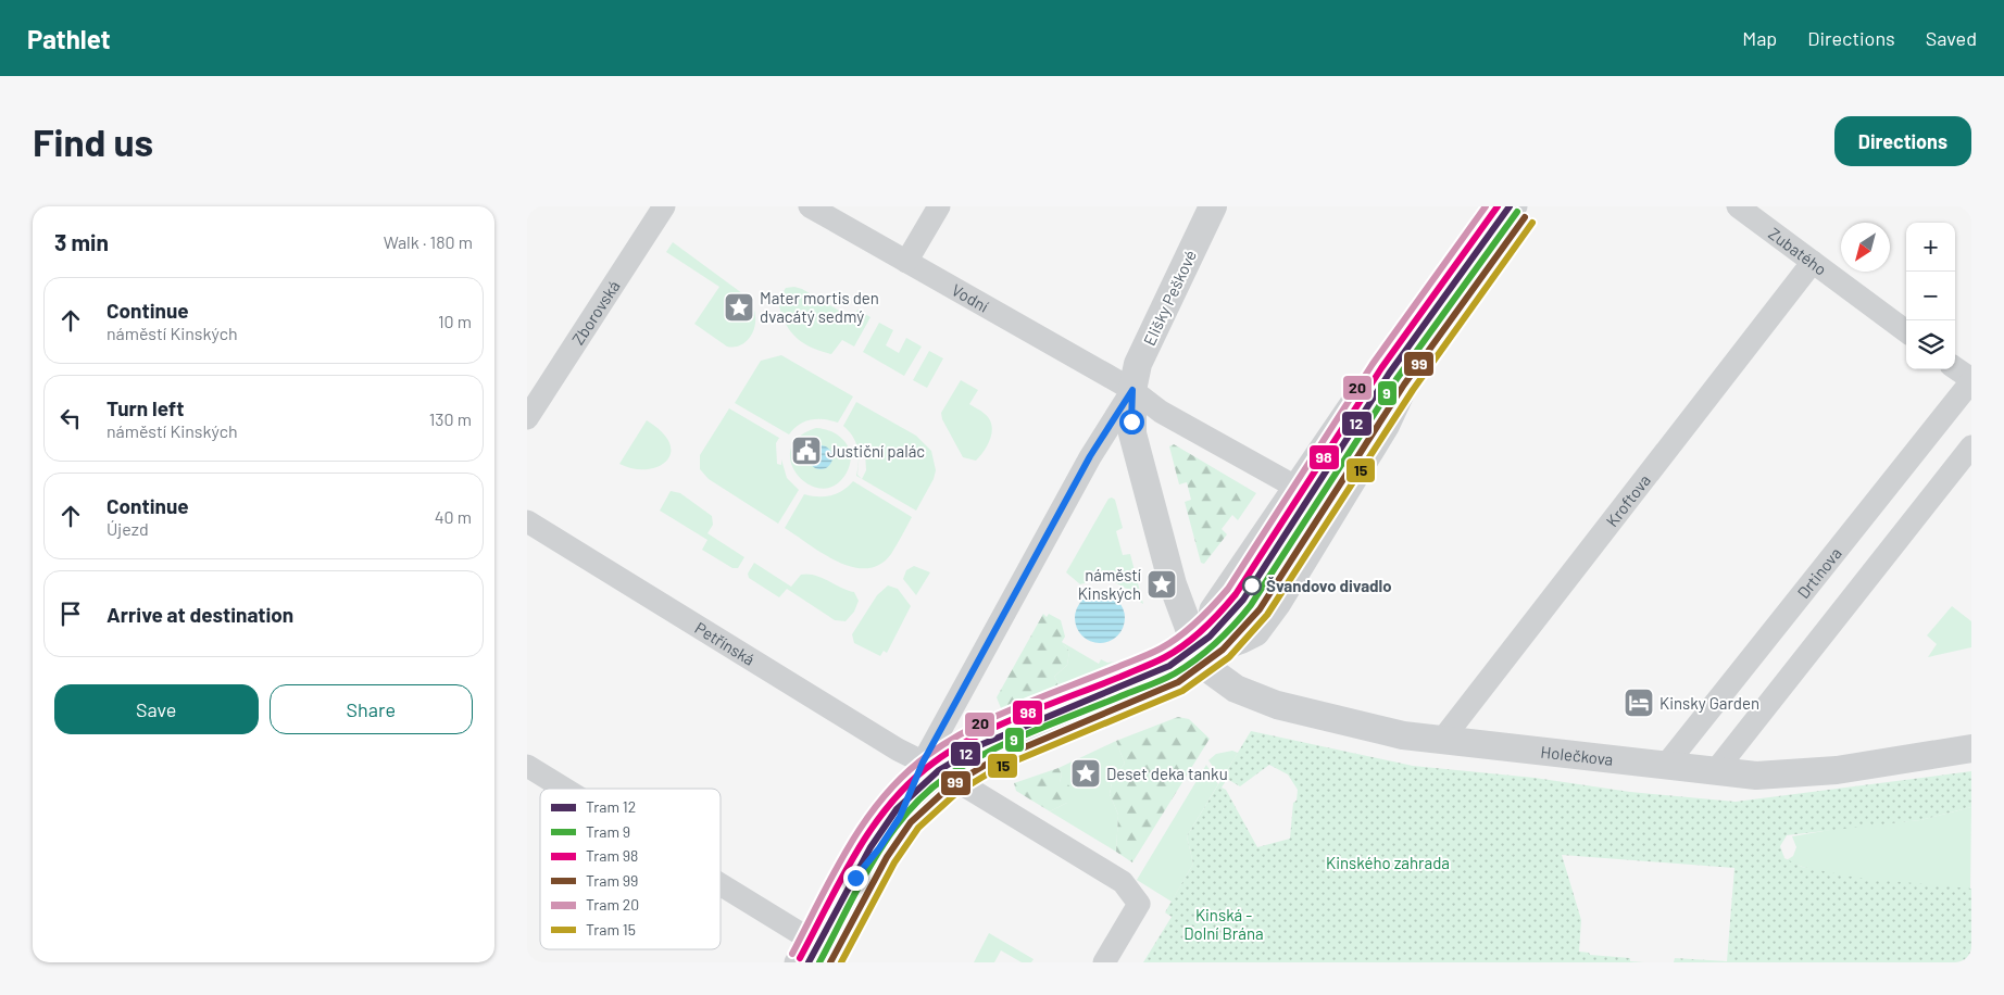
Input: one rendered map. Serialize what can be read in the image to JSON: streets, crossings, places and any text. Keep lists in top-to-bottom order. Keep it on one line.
{"streets":{"street":["Zubatého","Elišky Peškové","Vodní","Zborovská","Kroftova","Drtinova","Petřínská","Holečkova"]},"crossings":[["Zubatého","Kroftova"],["Elišky Peškové","Vodní"],["Kroftova","Holečkova"],["Drtinova","Holečkova"]],"parks":["Kinského zahrada","Kinská - Dolní Brána"],"places":{"place":["Mater mortis den dvacátý sedmý","náměstí Kinských","Deset deka tanku"],"public building":["Justiční palác"],"other":["Švandovo divadlo"],"hotel":["Kinsky Garden"]},"lines":["tram line 12","tram line 98","tram line 20","tram line 9","tram line 99","tram line 15"],"legend":["Tram 12","Tram 9","Tram 98","Tram 99","Tram 20","Tram 15"],"north":"bottom left","page":{"header":"Pathlet","nav":["Map","Directions","Saved"],"buttons":["Directions",["Save","Share"]],"title":"Find us","heading":["3 min","Walk · 180 m"],"map_buttons":["+","−"],"list":[["Continue","náměstí Kinských","10 m"],["Turn left","náměstí Kinských","130 m"],["Continue","Újezd","40 m"],"Arrive at destination"]}}
